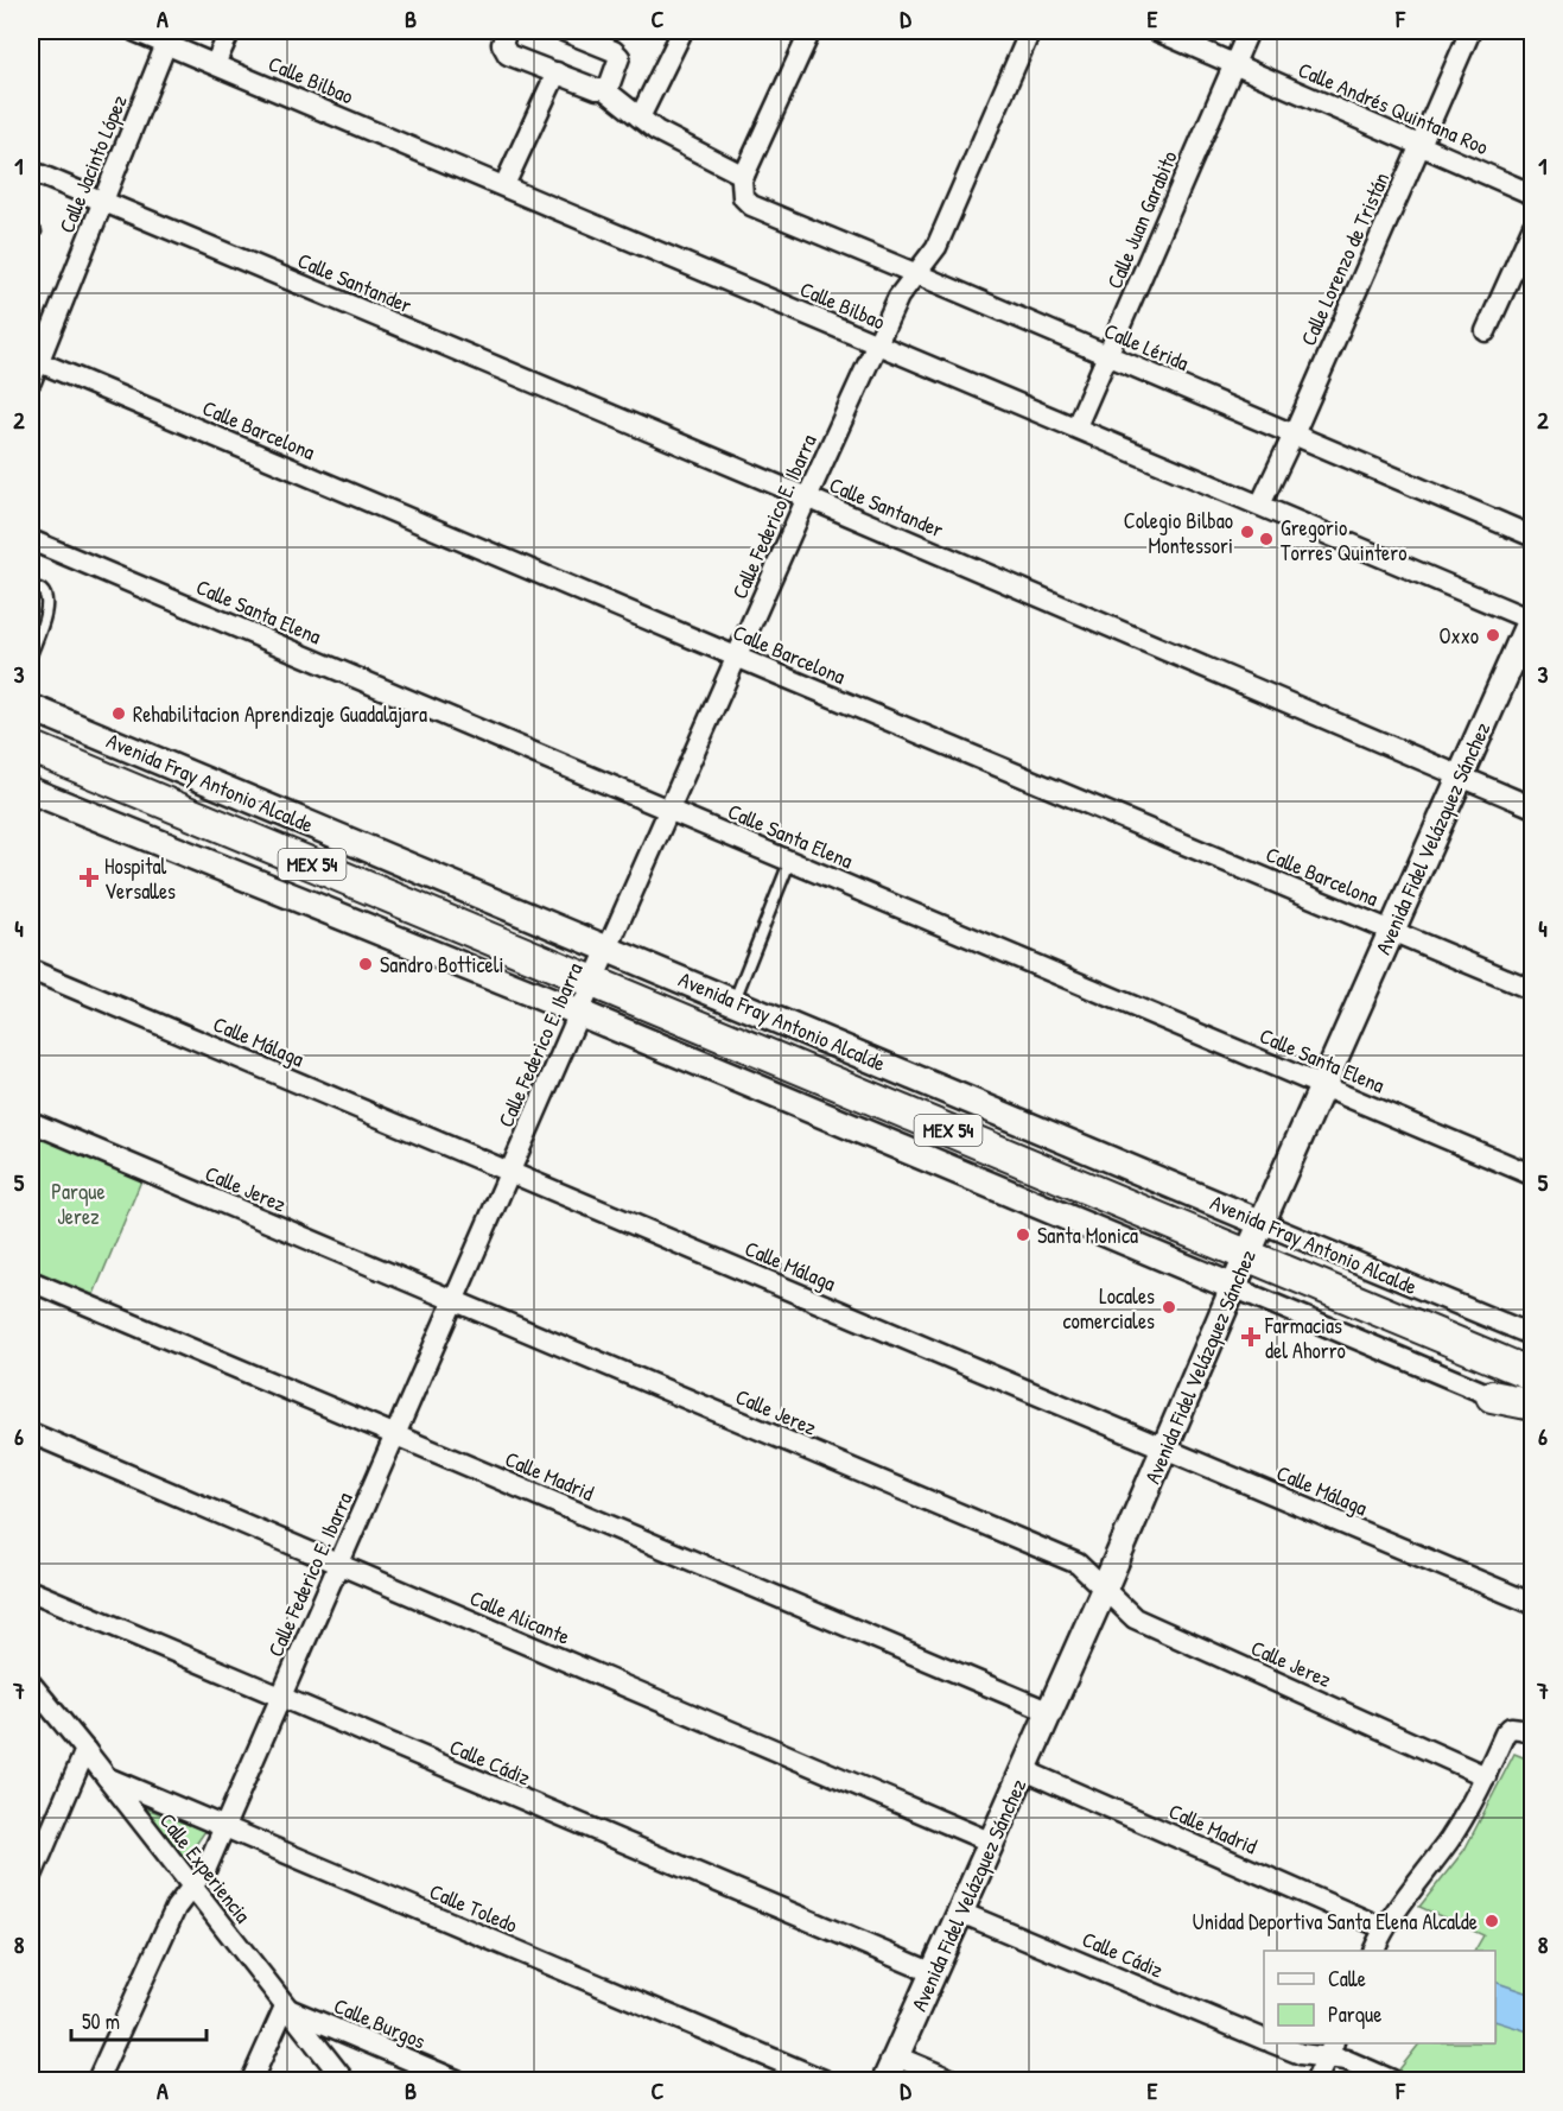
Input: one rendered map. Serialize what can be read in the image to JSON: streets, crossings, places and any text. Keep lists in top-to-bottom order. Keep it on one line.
{"streets":{"main road":["Avenida Fray Antonio Alcalde","MEX 54"],"street":["Calle Bilbao","Calle Andrés Quintana Roo","Calle Jacinto López","Calle Juan Garabito","Calle Lorenzo de Tristán","Calle Santander","Calle Lérida","Calle Barcelona","Calle Federico E. Ibarra","Calle Santa Elena","Avenida Fidel Velázquez Sánchez","Calle Málaga","Calle Jerez","Calle Madrid","Calle Alicante","Calle Cádiz","Calle Experiencia","Calle Toledo","Calle Burgos"]},"crossings":[["Calle Bilbao","Calle Jacinto López"],["Calle Bilbao","Calle Juan Garabito"],["Calle Bilbao","Calle Lorenzo de Tristán"],["Calle Bilbao","Calle Federico E. Ibarra"],["Calle Bilbao","Avenida Fidel Velázquez Sánchez"],["Calle Andrés Quintana Roo","Calle Juan Garabito"],["Calle Andrés Quintana Roo","Calle Lorenzo de Tristán"],["Calle Jacinto López","Calle Santander"],["Calle Jacinto López","Calle Barcelona"],["Calle Juan Garabito","Calle Lérida"],["Calle Lorenzo de Tristán","Calle Lérida"],["Calle Santander","Calle Federico E. Ibarra"],["Calle Santander","Avenida Fidel Velázquez Sánchez"],["Calle Lérida","Calle Federico E. Ibarra"],["Calle Barcelona","Calle Federico E. Ibarra"],["Calle Barcelona","Avenida Fidel Velázquez Sánchez"],["Calle Federico E. Ibarra","Calle Santa Elena"],["Calle Federico E. Ibarra","Avenida Fray Antonio Alcalde"],["Calle Federico E. Ibarra","Calle Málaga"],["Calle Federico E. Ibarra","Calle Jerez"],["Calle Federico E. Ibarra","Calle Madrid"],["Calle Federico E. Ibarra","Calle Alicante"],["Calle Federico E. Ibarra","Calle Cádiz"],["Calle Federico E. Ibarra","Calle Experiencia"],["Calle Federico E. Ibarra","Calle Toledo"],["Calle Santa Elena","Avenida Fidel Velázquez Sánchez"],["Avenida Fray Antonio Alcalde","Avenida Fidel Velázquez Sánchez"],["Avenida Fidel Velázquez Sánchez","Calle Málaga"],["Avenida Fidel Velázquez Sánchez","Calle Jerez"],["Avenida Fidel Velázquez Sánchez","Calle Madrid"],["Avenida Fidel Velázquez Sánchez","Calle Alicante"],["Avenida Fidel Velázquez Sánchez","Calle Cádiz"],["Calle Experiencia","Calle Toledo"],["Calle Experiencia","Calle Burgos"]],"parks":["Parque Jerez"],"places":{"other":["Colegio Bilbao Montessori","Gregorio Torres Quintero","Oxxo","Rehabilitacion Aprendizaje Guadalajara","Sandro Botticeli","Santa Monica","Locales comerciales","Unidad Deportiva Santa Elena Alcalde"],"health":["Hospital Versalles","Farmacias del Ahorro"]},"legend":["Calle","Parque"],"scale_bar":"50 m","grid":{"columns":["A","B","C","D","E","F"],"rows":["1","2","3","4","5","6","7","8"]}}
